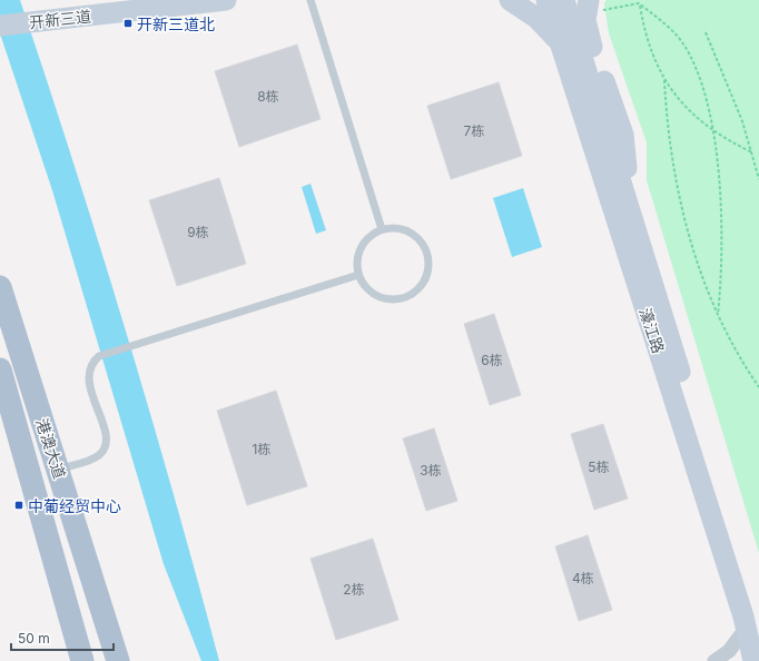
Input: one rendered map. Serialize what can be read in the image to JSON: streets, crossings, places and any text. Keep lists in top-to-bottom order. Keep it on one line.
{"streets":{"main road":["开新三道","濠江路","港澳大道"]},"places":{"transit":["开新三道北","中葡经贸中心"]},"house_numbers":["8栋","7栋","9栋","6栋","1栋","5栋","3栋","4栋","2栋"],"scale_bar":"50 m"}
